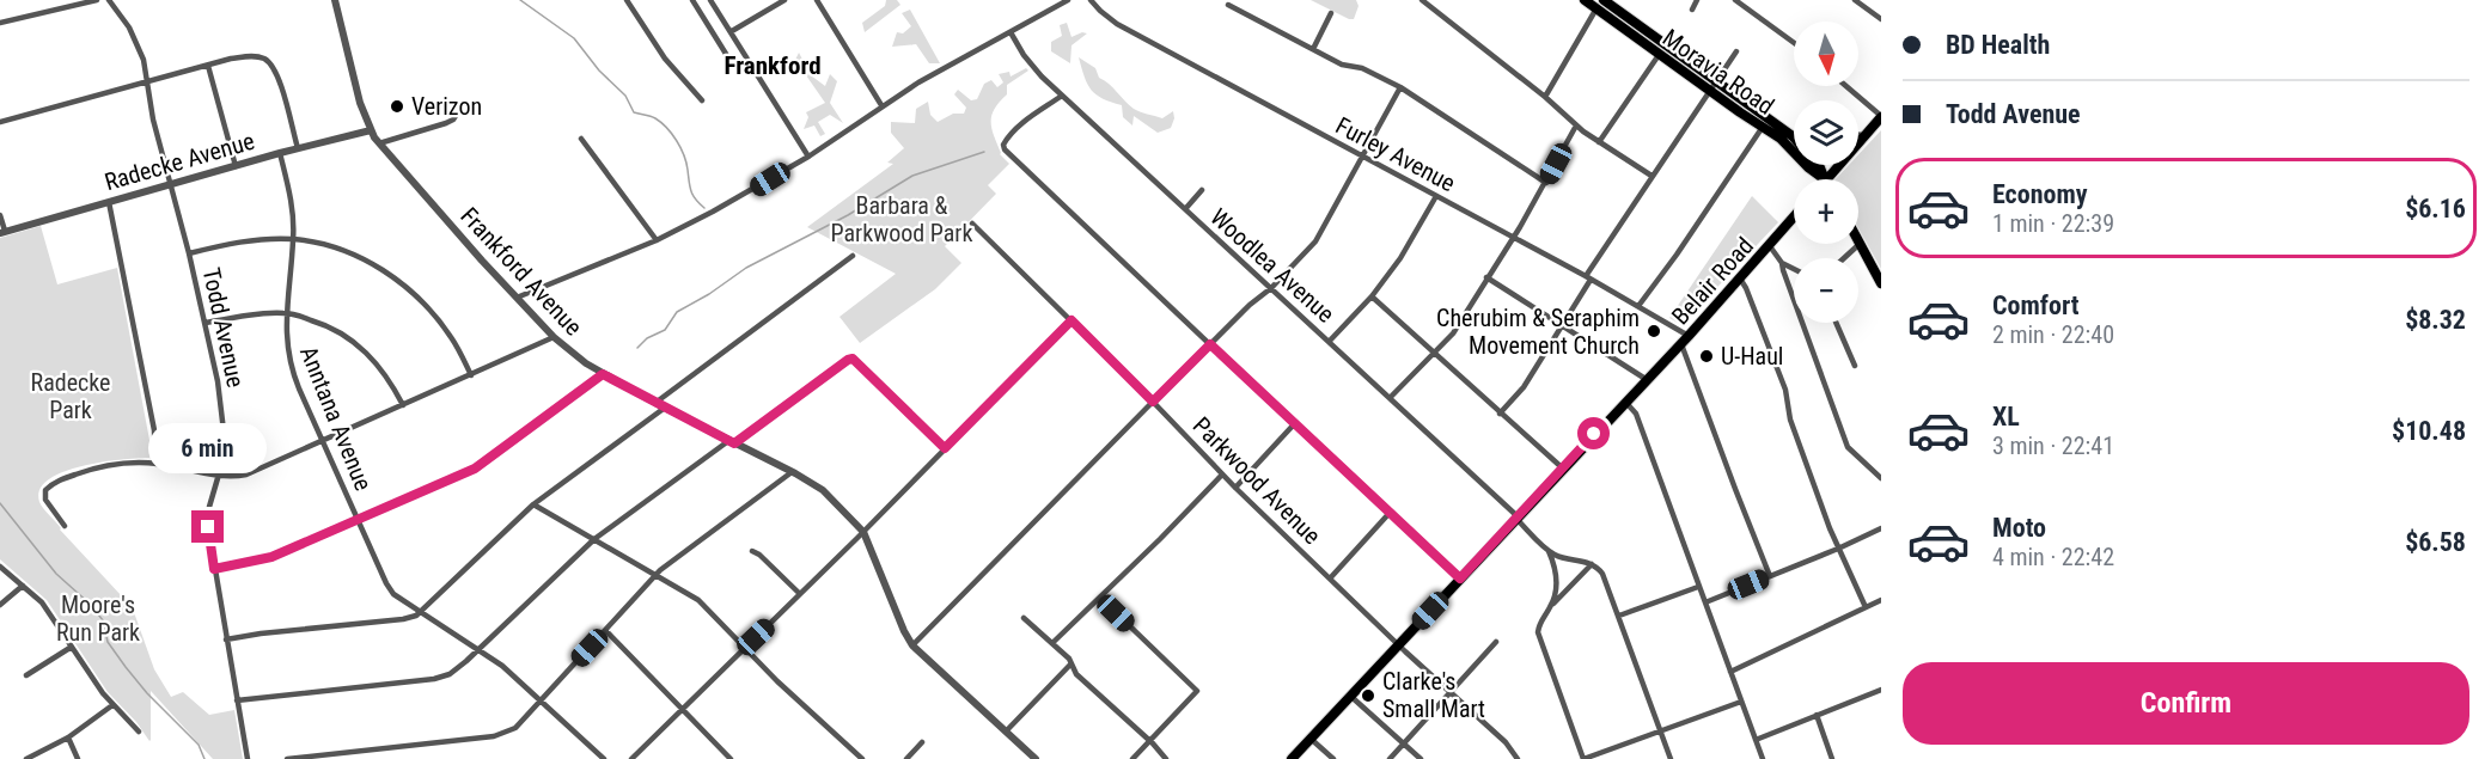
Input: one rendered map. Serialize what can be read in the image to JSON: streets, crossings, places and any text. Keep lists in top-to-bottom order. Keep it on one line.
{"streets":{"main road":["Moravia Road","Belair Road"],"street":["Furley Avenue","Radecke Avenue","Woodlea Avenue","Frankford Avenue","Todd Avenue","Anntana Avenue","Parkwood Avenue"]},"crossings":[["Furley Avenue","Belair Road"],["Radecke Avenue","Frankford Avenue"],["Radecke Avenue","Todd Avenue"],["Radecke Avenue","Anntana Avenue"],["Woodlea Avenue","Belair Road"],["Belair Road","Parkwood Avenue"]],"districts":["Frankford"],"parks":["Barbara & Parkwood Park","Radecke Park","Moore's Run Park"],"places":["Verizon","Cherubim & Seraphim Movement Church","U-Haul","Clarke's Small Mart"],"north":"bottom","page":{"banner":["BD Health","Todd Avenue"],"map_buttons":["+","−"],"list":[{"name":"Economy","note":"1 min · 22:39","value":"$6.16"},{"name":"Comfort","note":"2 min · 22:40","value":"$8.32"},{"name":"XL","note":"3 min · 22:41","value":"$10.48"},{"name":"Moto","note":"4 min · 22:42","value":"$6.58"}],"bubble":"6 min","buttons":"Confirm"}}
